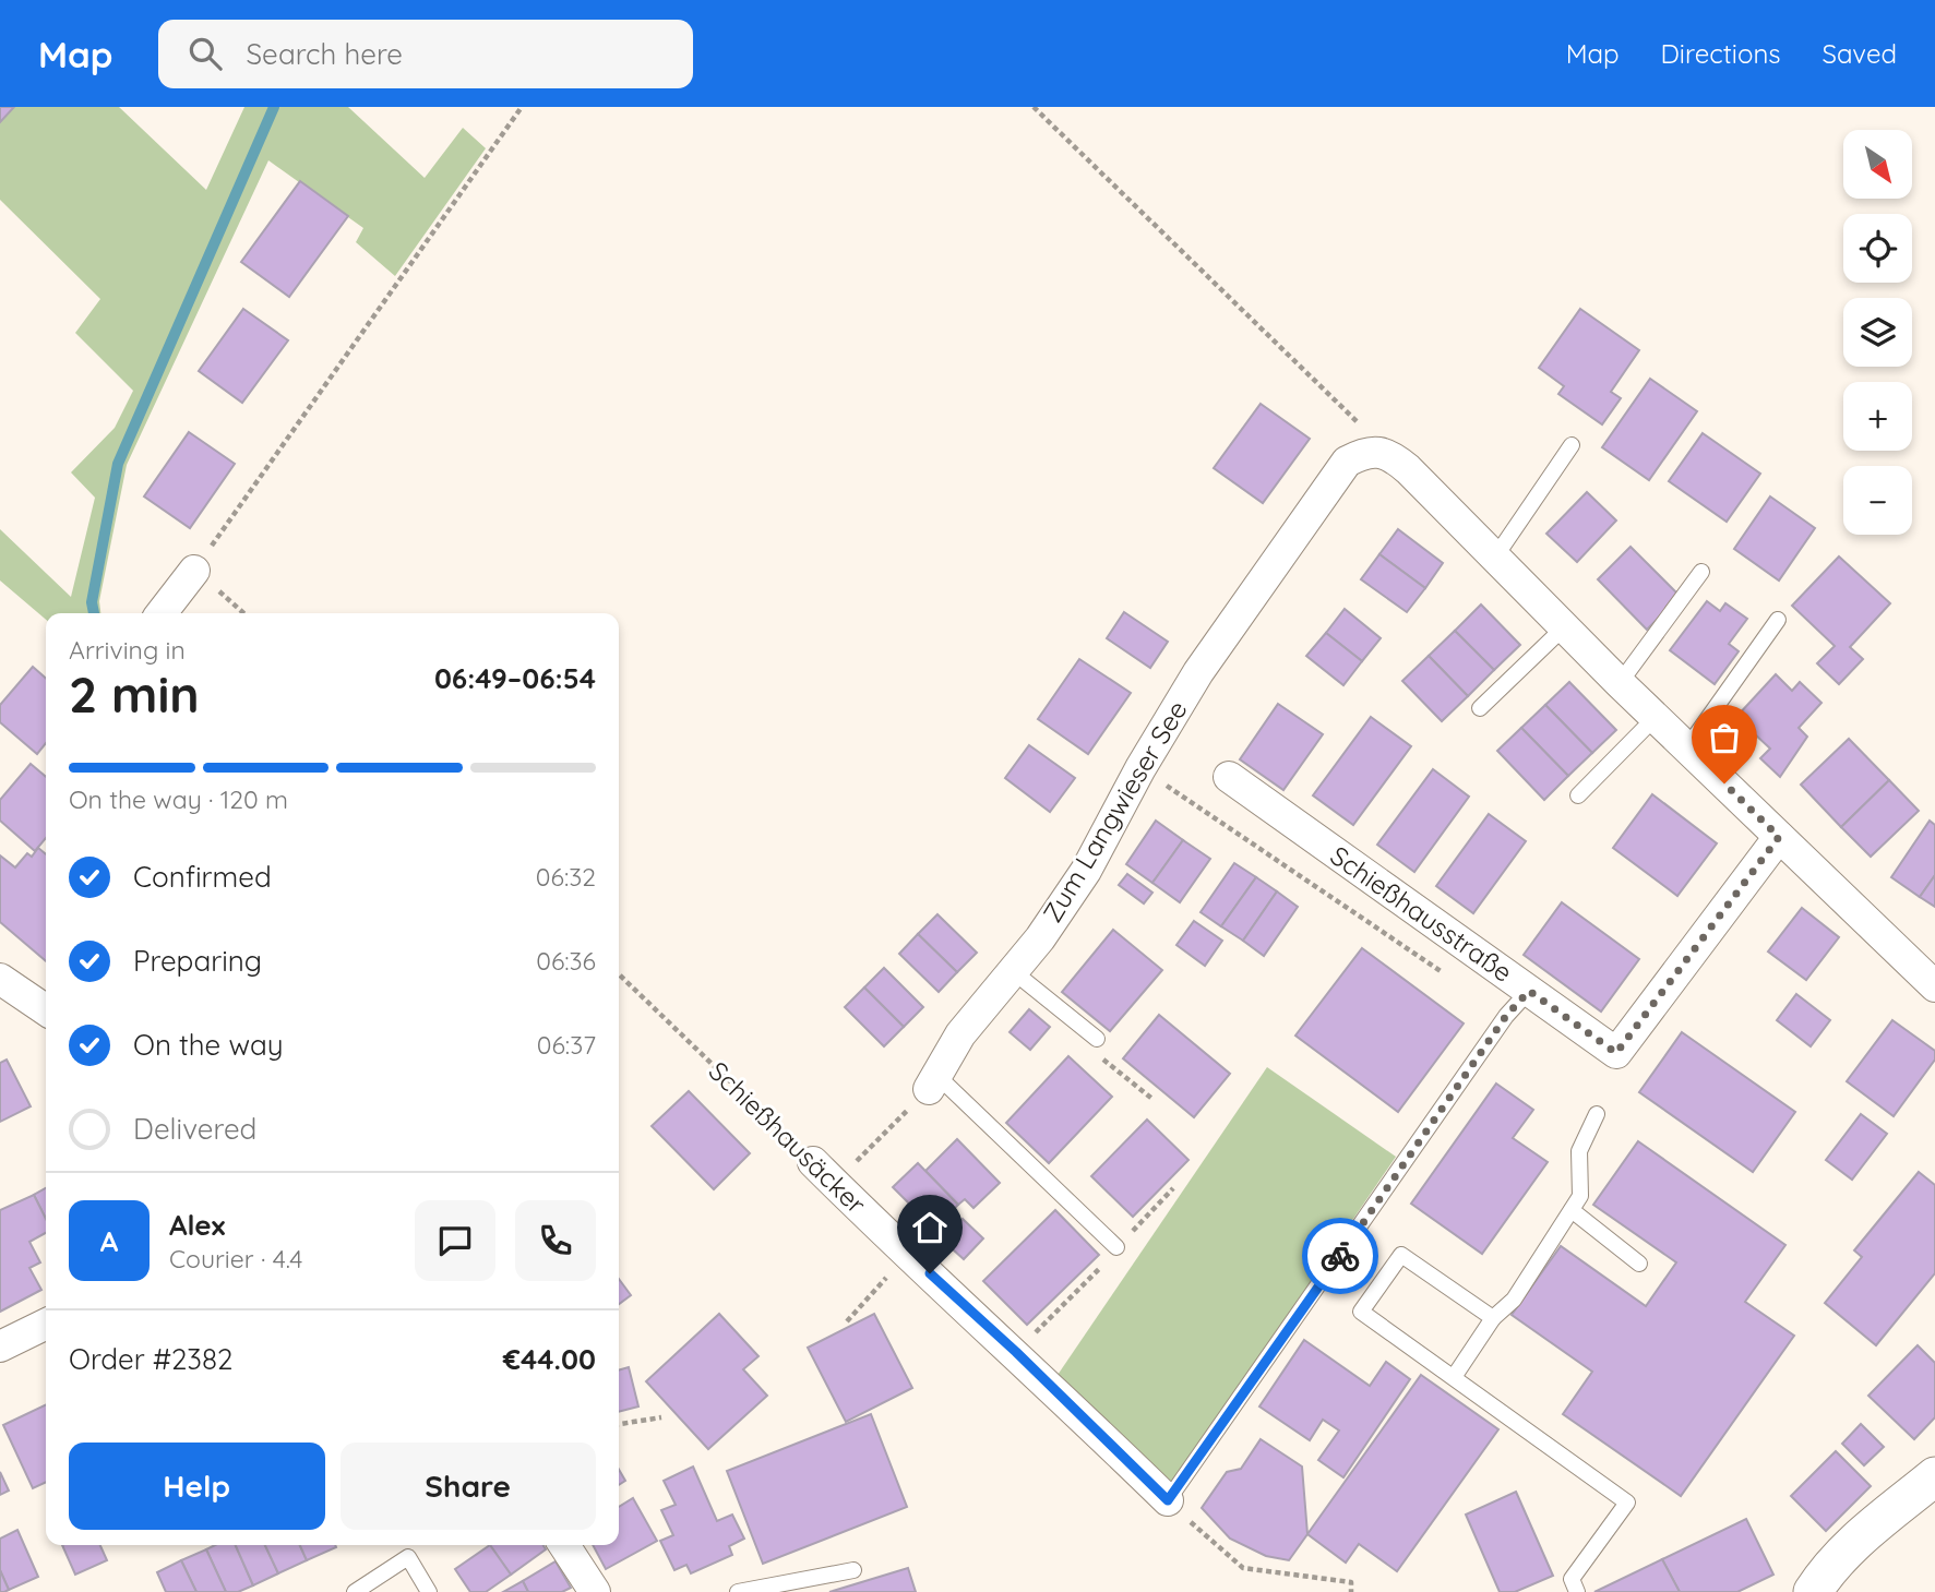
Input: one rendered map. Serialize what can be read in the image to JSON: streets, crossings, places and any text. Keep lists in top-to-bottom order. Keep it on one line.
{"streets":{"street":["Zum Langwieser See","Schießhausstraße","Schießhausäcker"]},"north":"bottom right","page":{"header":"Map","search":"Search here","nav":["Map","Directions","Saved"],"map_buttons":["+","−"],"heading":["2 min","Arriving in","06:49–06:54"],"panel":["Alex","Courier · 4.4","Order #2382","€44.00"],"bar":"On the way · 120 m","list":[["Confirmed","06:32"],["Preparing","06:36"],["On the way","06:37"],"Delivered"],"round":"A","buttons":["Help","Share"]}}
